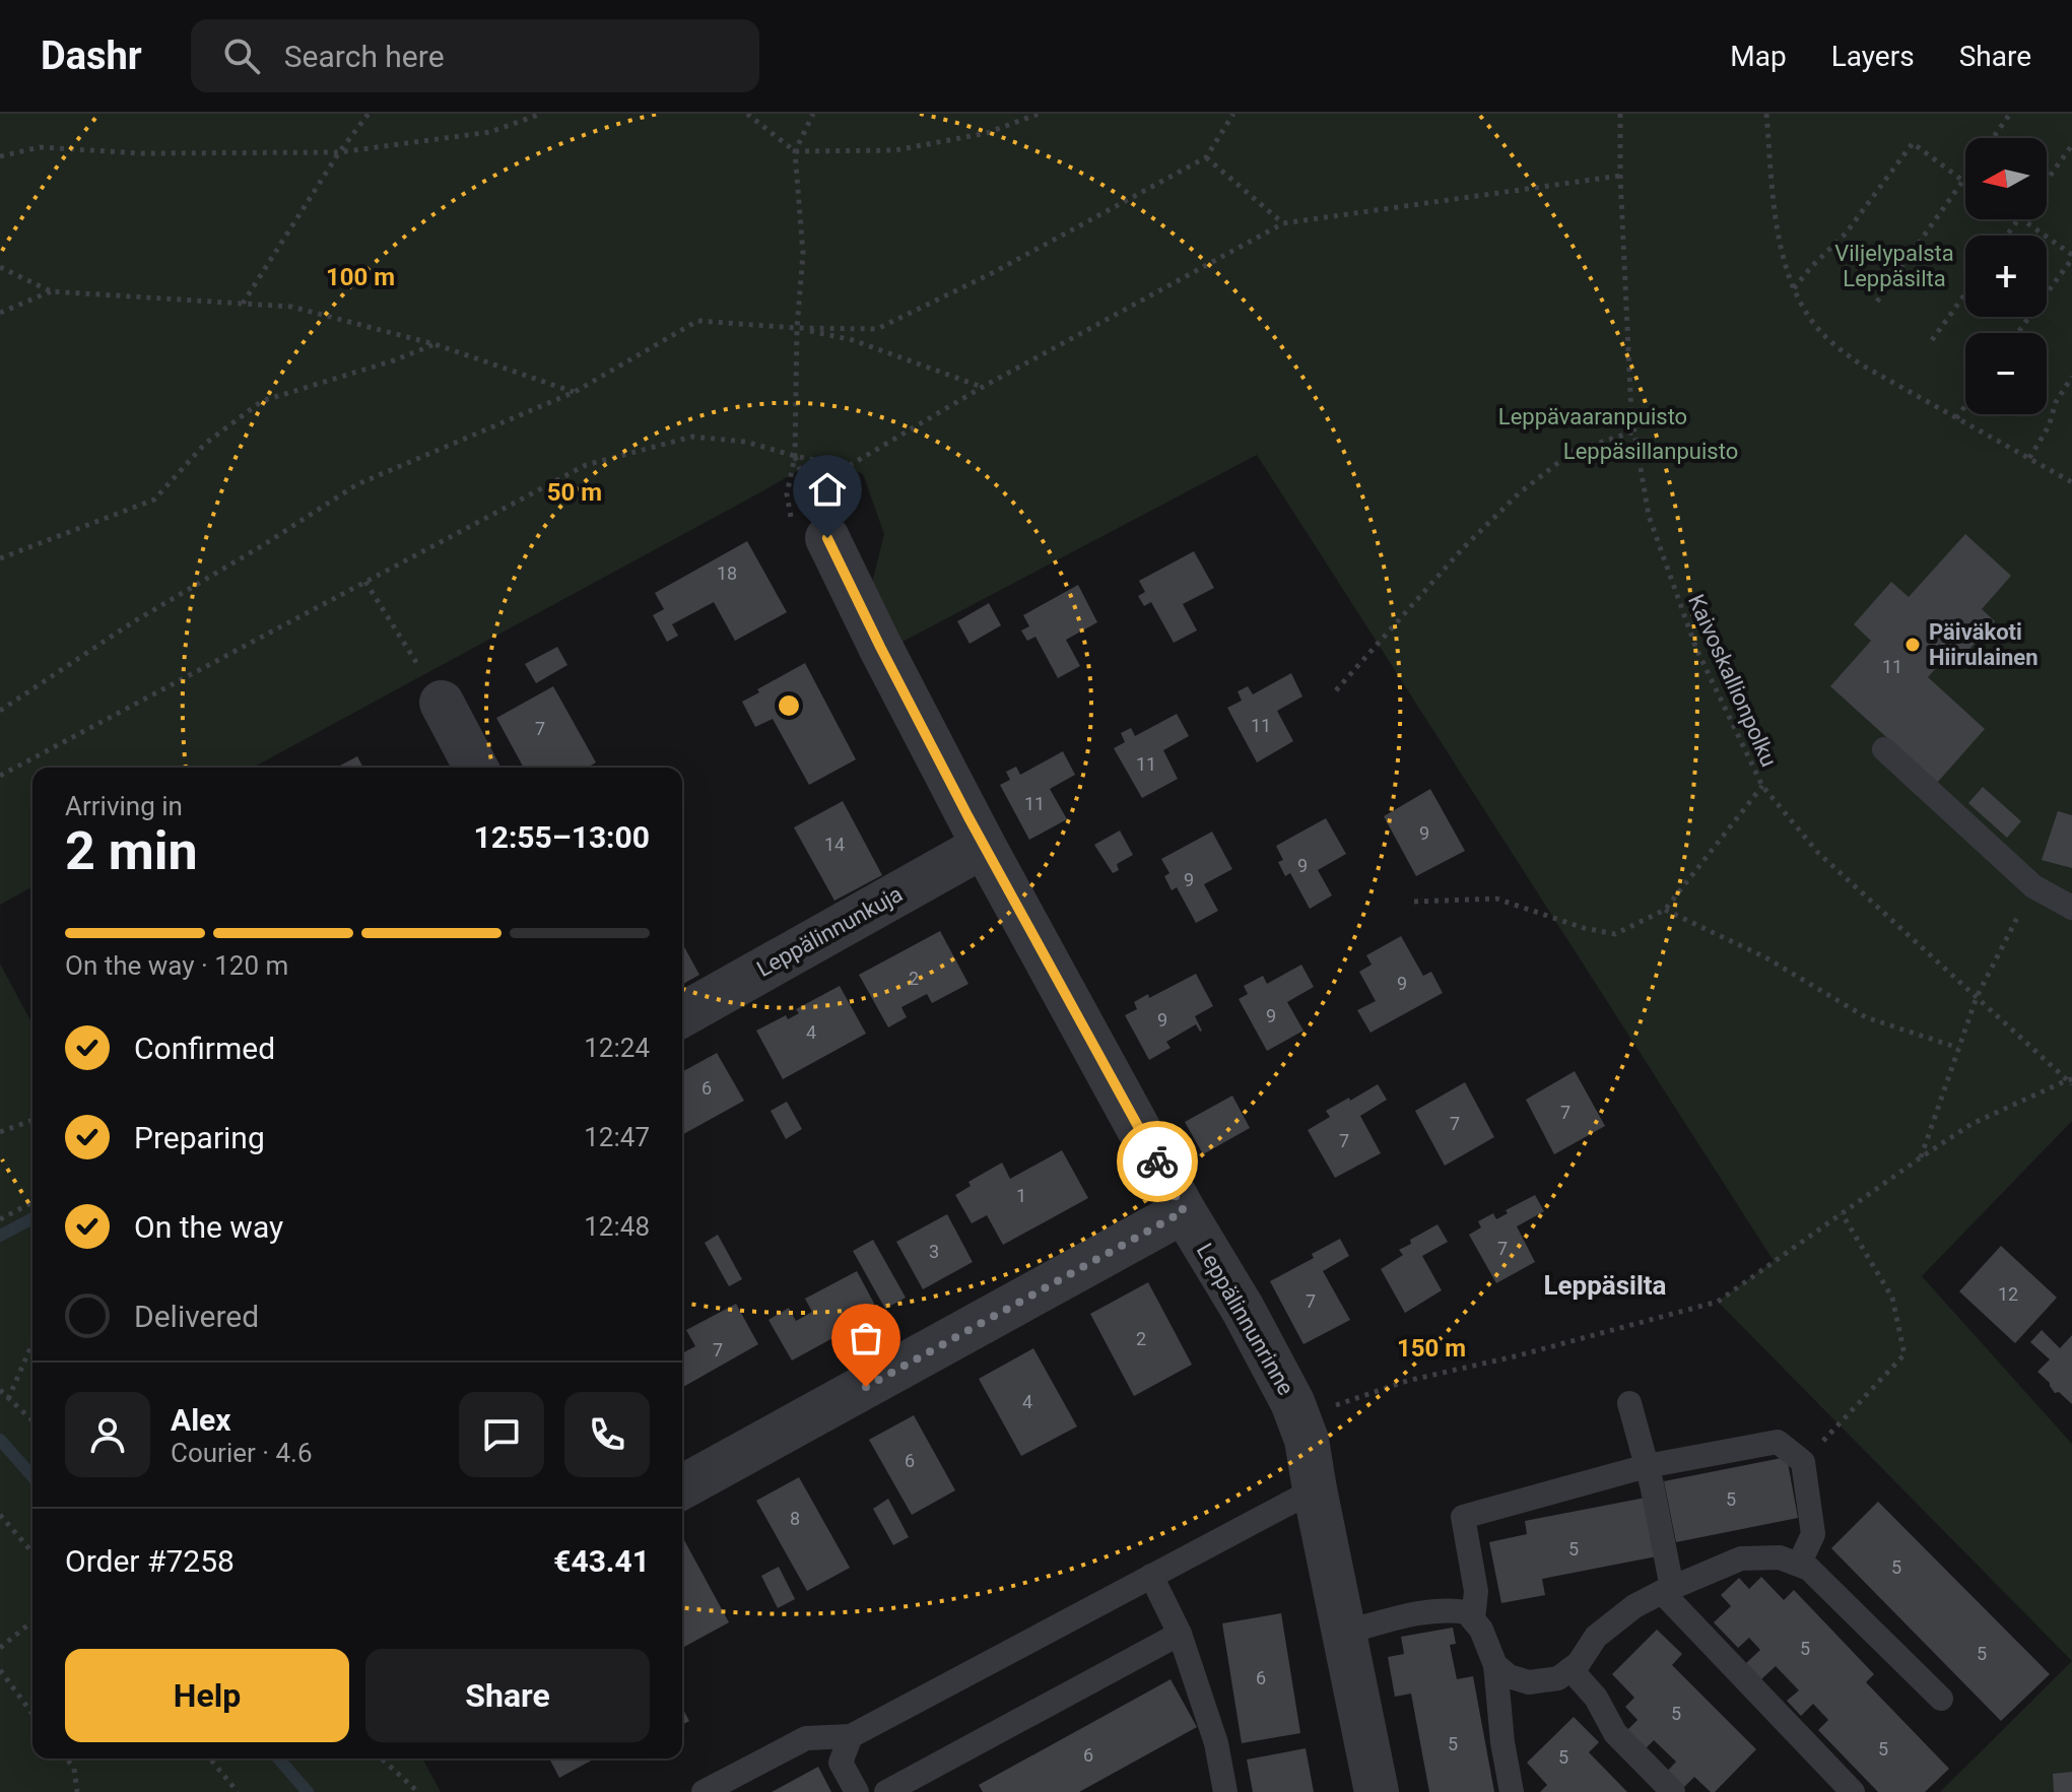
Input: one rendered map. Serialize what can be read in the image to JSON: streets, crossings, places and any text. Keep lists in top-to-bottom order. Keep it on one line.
{"streets":{"street":["Leppälinnunkuja","Leppälinnunrinne"],"path":["Kaivoskallionpolku"]},"crossings":[["Leppälinnunkuja","Leppälinnunrinne"]],"districts":["Leppäsilta"],"parks":["Viljelypalsta Leppäsilta","Leppävaaranpuisto","Leppäsillanpuisto"],"places":["Päiväkoti Hiirulainen"],"house_numbers":["18","11","11","7","11","11","9","14","9","9","2","9","9","9","4","6","7","7","7","1","7","3","12","7","2","7","4","6","5","8","5","5","5","5","6","5","5","5","6","5"],"north":"left","page":{"header":"Dashr","search":"Search here","nav":["Map","Layers","Share"],"map_buttons":["+","−"],"heading":["2 min","Arriving in","12:55–13:00"],"panel":["Alex","Courier · 4.6","Order #7258","€43.41"],"bar":"On the way · 120 m","list":[["Confirmed","12:24"],["Preparing","12:47"],["On the way","12:48"],"Delivered"],"buttons":["Help","Share"]},"rings":["100 m","50 m","150 m"]}
